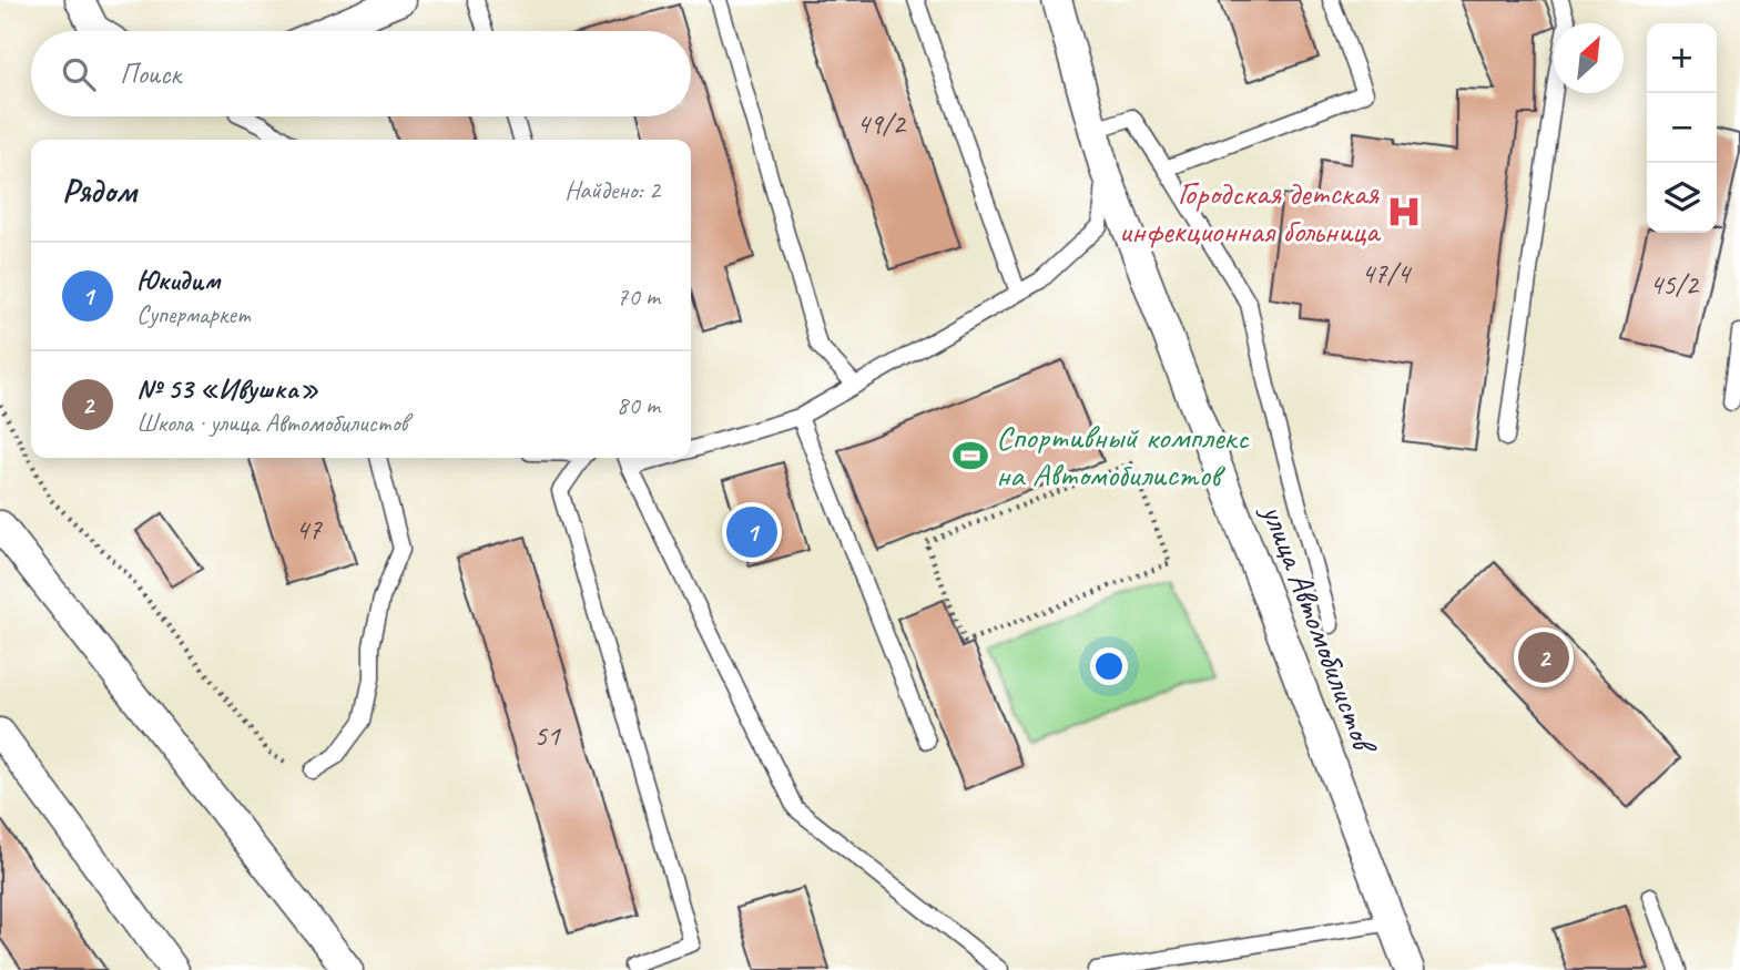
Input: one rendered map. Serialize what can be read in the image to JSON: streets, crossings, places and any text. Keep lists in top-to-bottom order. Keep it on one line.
{"streets":{"street":["улица Автомобилистов"]},"places":{"hospital":["Городская детская инфекционная больница"],"sports":["Спортивный комплекс на Автомобилистов"]},"house_numbers":["49/2","47/4","45/2","47","51"],"north":"top right","page":{"map_buttons":["+","−"],"search":"Поиск","heading":["Рядом","Найдено: 2"],"list":[{"mark":"1","name":"Юкидим","note":"Супермаркет","value":"70 m"},{"mark":"2","name":"№ 53 «Ивушка»","note":"Школа · улица Автомобилистов","value":"80 m"}],"pins":["1","2"]}}
